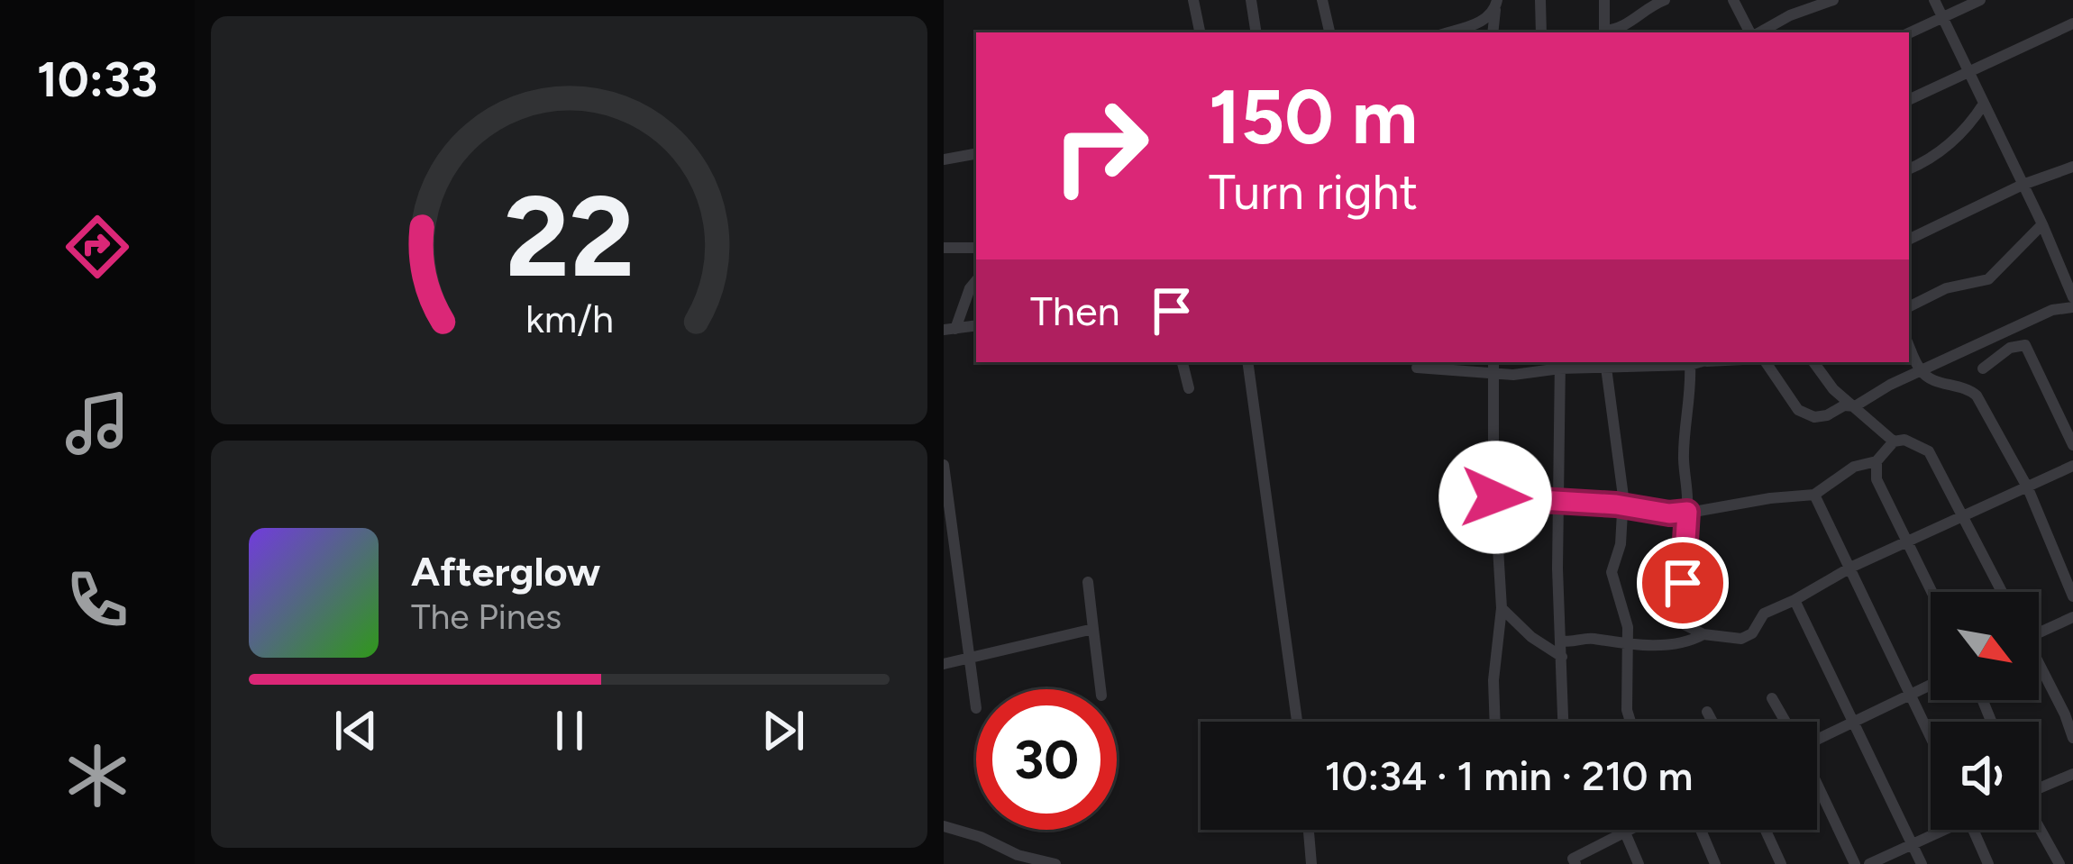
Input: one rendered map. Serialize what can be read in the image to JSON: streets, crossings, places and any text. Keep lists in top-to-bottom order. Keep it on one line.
{"north":"bottom right","page":{"tabs":"10:33","turn":["150 m","Turn right"],"then":"Then","song":["Afterglow","The Pines"],"limit":"30","trip":"10:34 · 1 min · 210 m","gauge":["22","km/h"]}}
